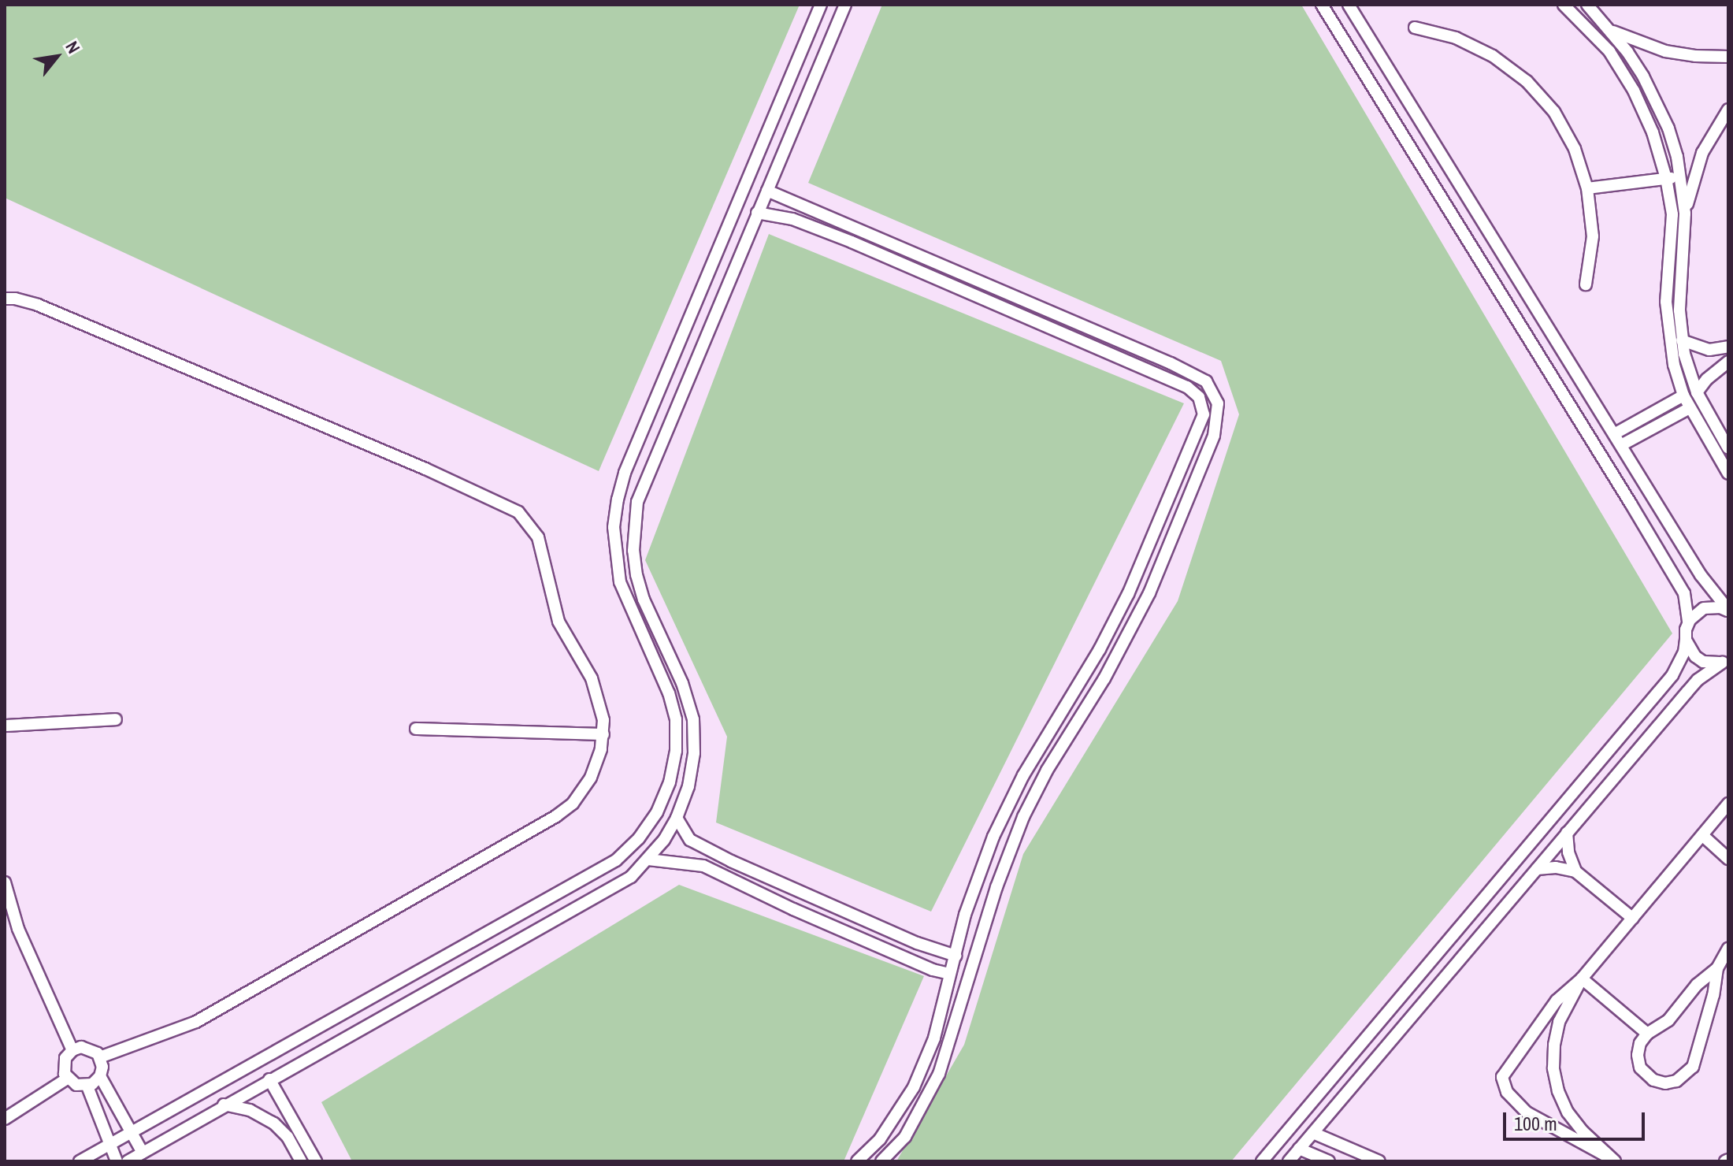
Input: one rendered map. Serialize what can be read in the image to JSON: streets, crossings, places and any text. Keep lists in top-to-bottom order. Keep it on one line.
{"scale_bar":"100 m","north":"top right"}
